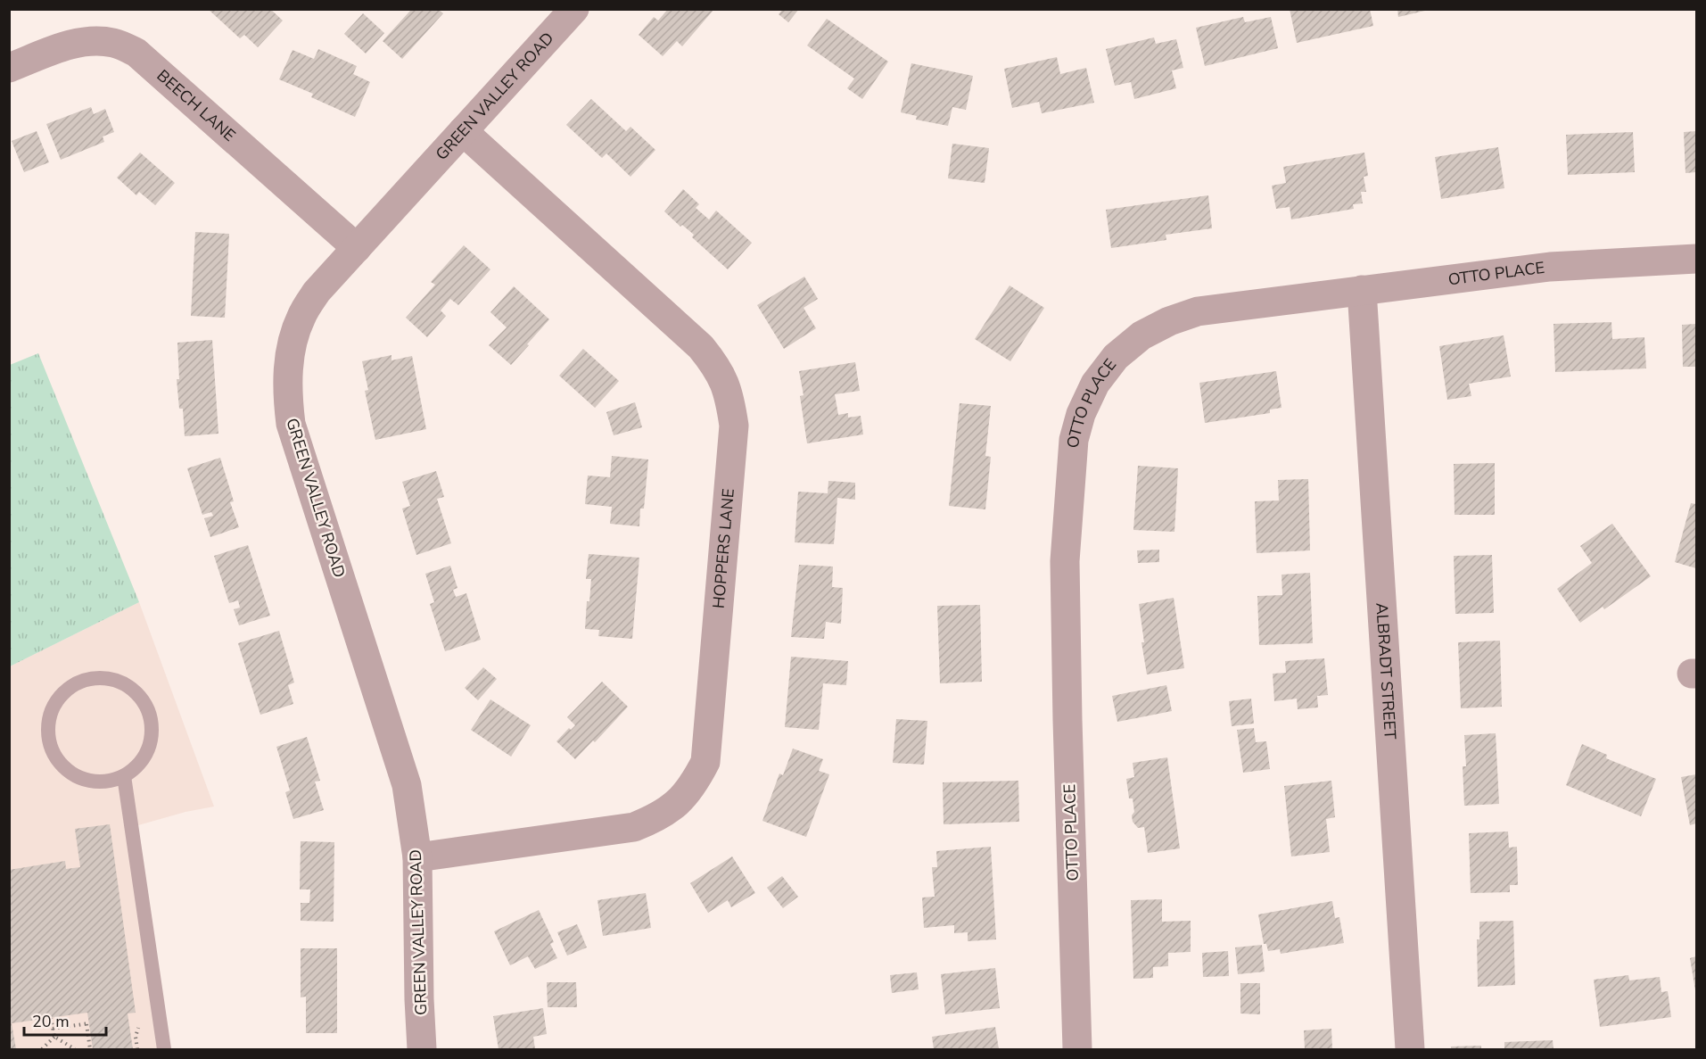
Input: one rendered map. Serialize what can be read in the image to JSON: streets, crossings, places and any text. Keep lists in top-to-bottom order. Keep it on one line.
{"streets":{"street":["GREEN VALLEY ROAD","BEECH LANE","OTTO PLACE","HOPPERS LANE","ALBRADT STREET"]},"crossings":[["GREEN VALLEY ROAD","BEECH LANE"],["GREEN VALLEY ROAD","HOPPERS LANE"],["OTTO PLACE","ALBRADT STREET"]],"scale_bar":"20 m"}
